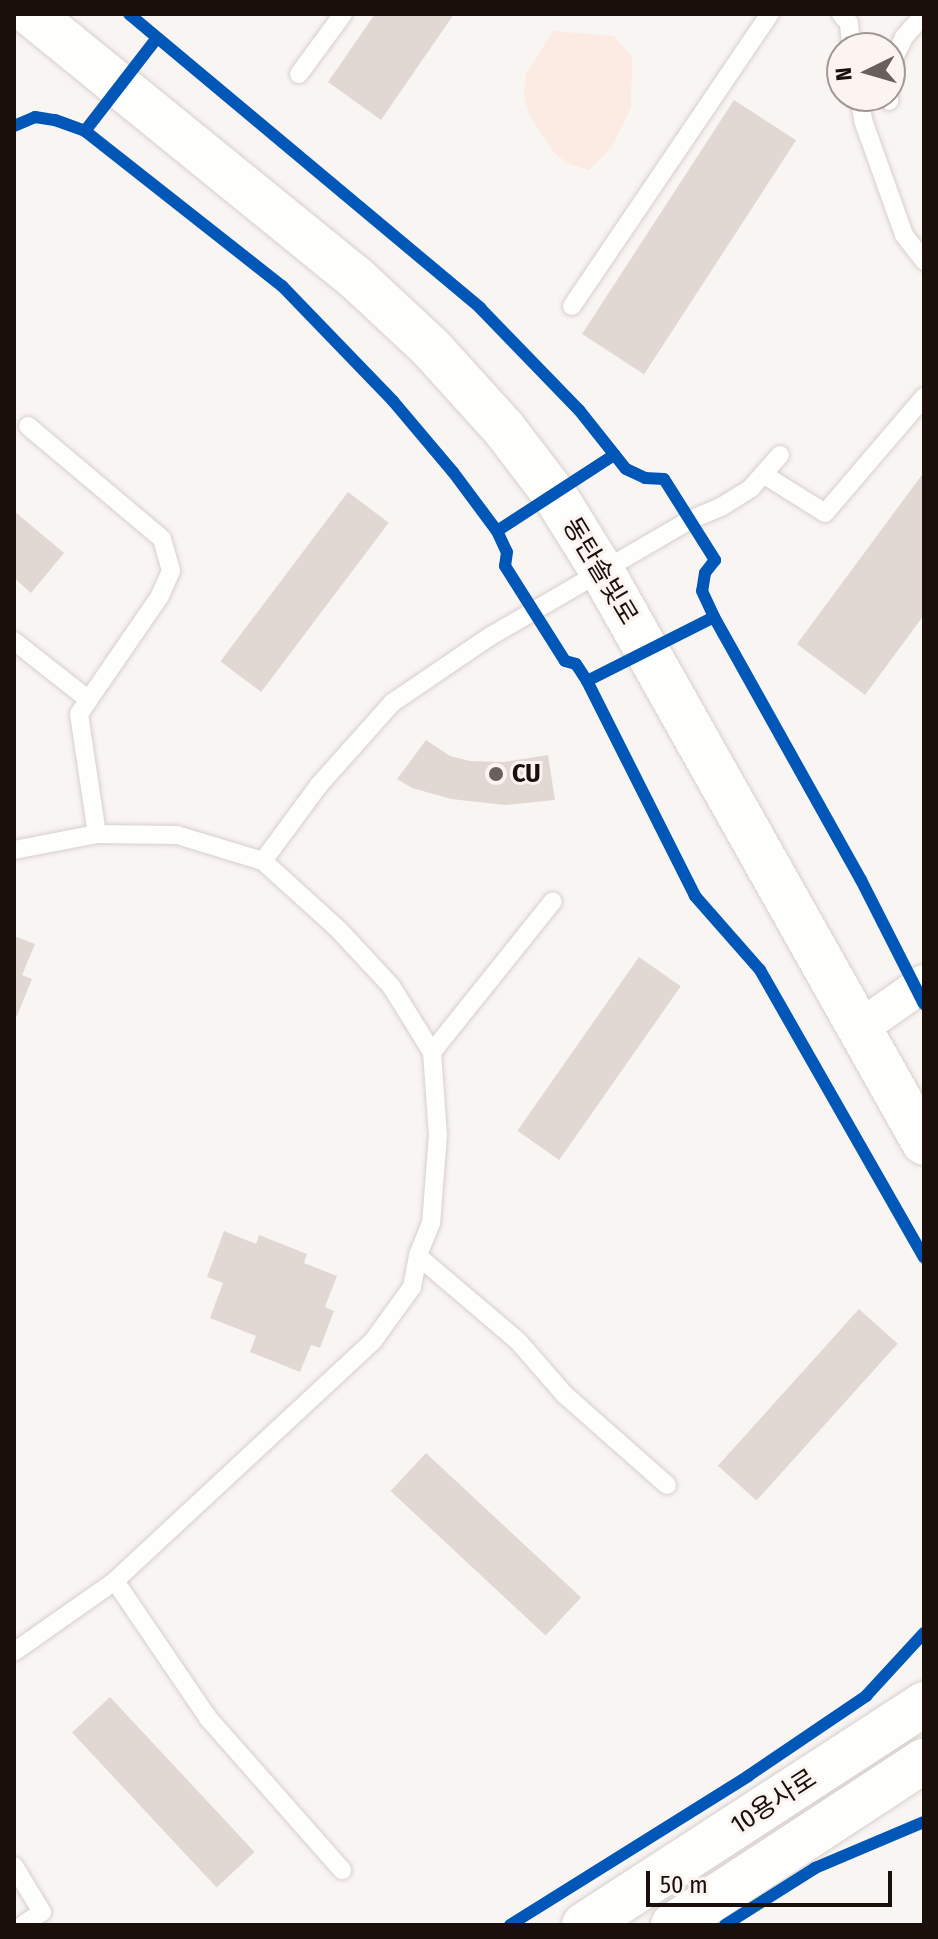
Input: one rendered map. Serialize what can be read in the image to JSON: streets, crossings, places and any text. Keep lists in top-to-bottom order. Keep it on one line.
{"streets":{"street":["동탄솔빛로","10용사로"]},"places":["CU"],"scale_bar":"50 m","north":"left"}
